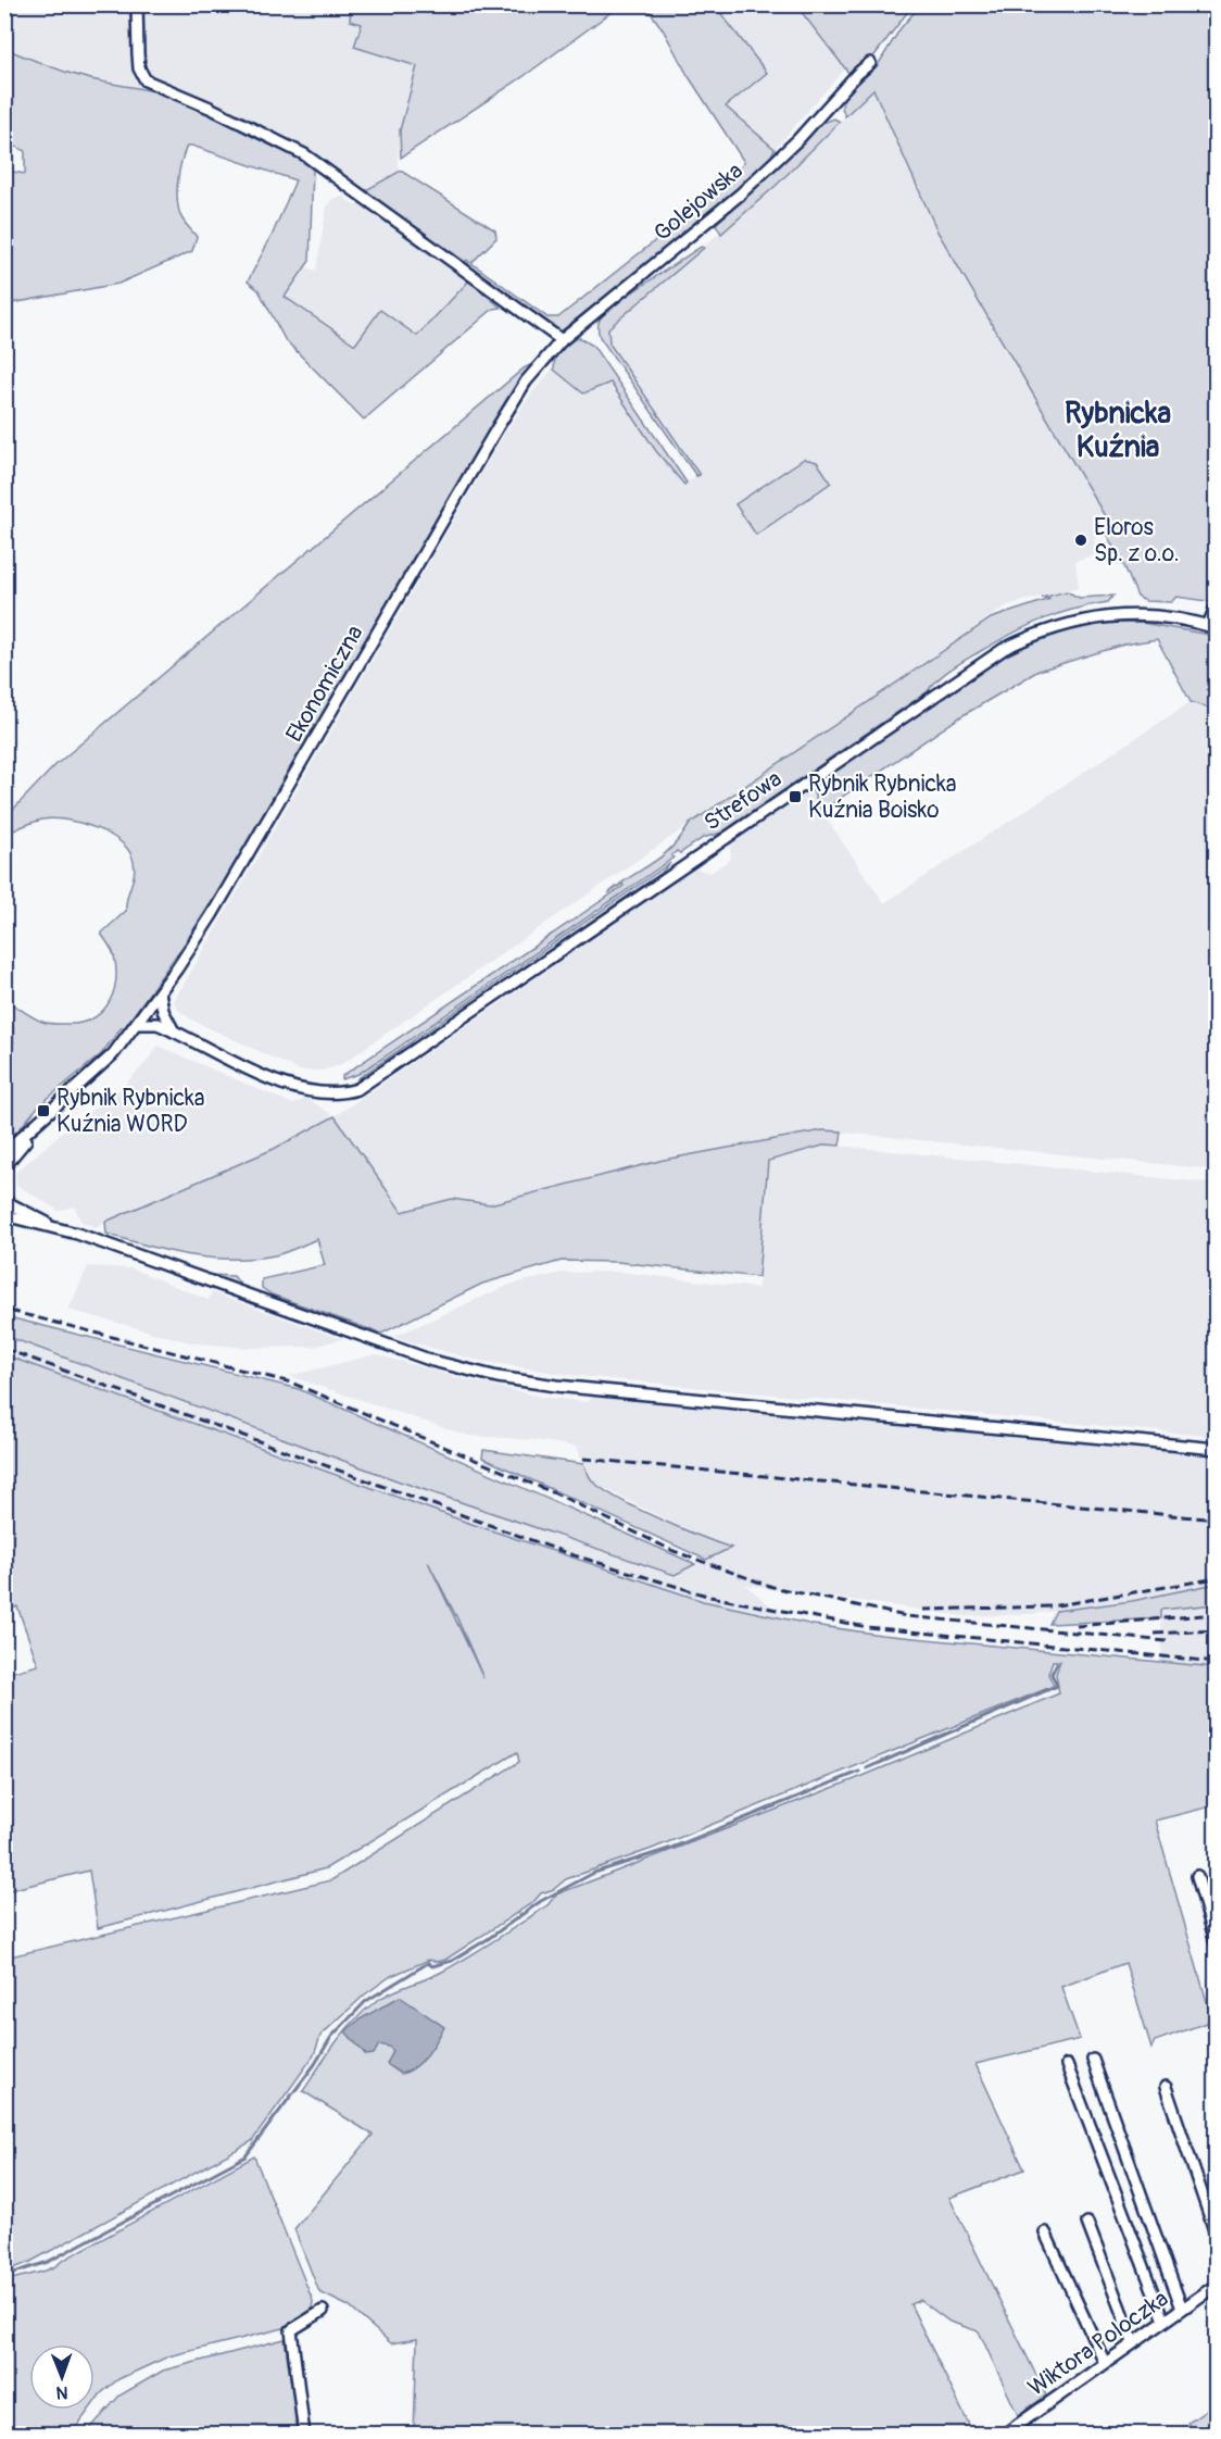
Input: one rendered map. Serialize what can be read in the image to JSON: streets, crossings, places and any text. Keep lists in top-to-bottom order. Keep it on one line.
{"streets":{"street":["Golejowska","Ekonomiczna","Strefowa","Wiktora Poloczka"]},"crossings":[["Golejowska","Ekonomiczna"]],"districts":["Rybnicka Kuźnia"],"places":{"other":["Eloros Sp. z o.o."],"transit":["Rybnik Rybnicka Kuźnia Boisko","Rybnik Rybnicka Kuźnia WORD"]},"north":"bottom"}
